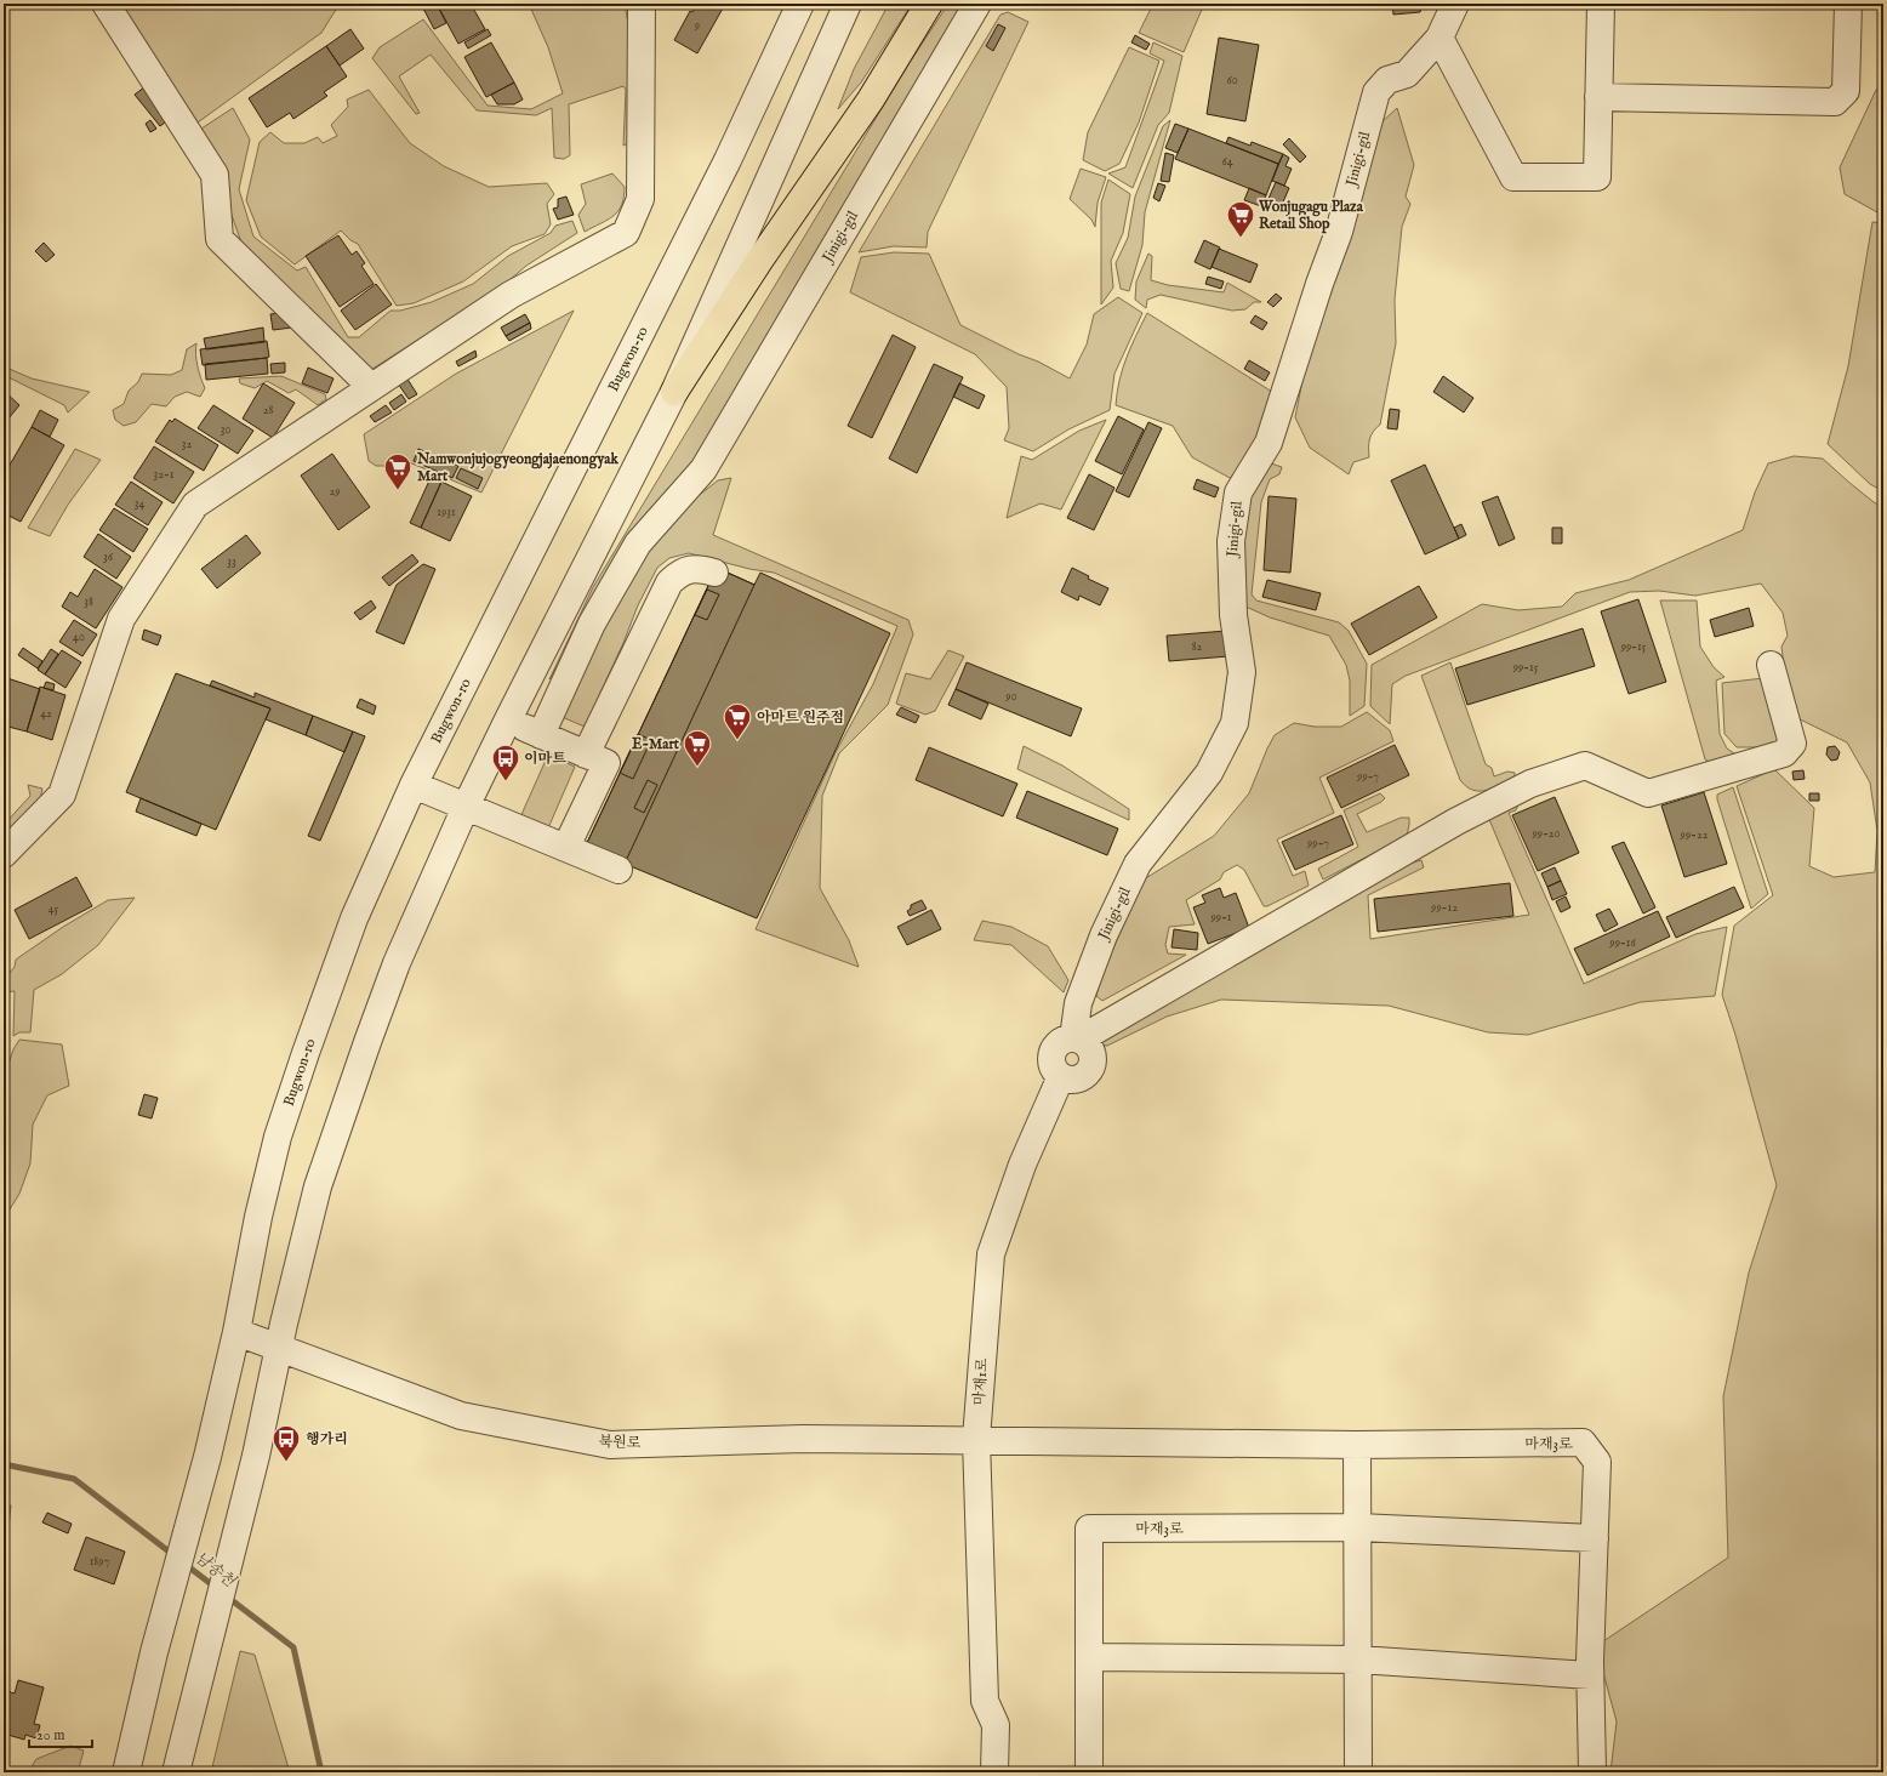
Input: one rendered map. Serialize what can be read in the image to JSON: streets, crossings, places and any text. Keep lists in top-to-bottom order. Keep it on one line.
{"streets":{"street":["Jinigi-gil","Bugwon-ro","마재1로","북원로","마재3로"]},"crossings":[["Jinigi-gil","마재1로"],["Bugwon-ro","북원로"],["마재1로","북원로"],["마재1로","마재3로"],["북원로","마재3로"]],"water":["남송천"],"places":{"supermarket":["Wonjugagu Plaza Retail Shop","Namwonjujogyeongjajaenongyak Mart","아마트 원주점","E-Mart"],"bus stop":["이마트","행가리"]},"house_numbers":["9","60","64","28","30","32","32-1","29","34","1931","36","33","38","40","82","99-15","99-15","90","42","99-7","99-20","99-22","99-7","99-12","45","99-1","99-16","1897"],"scale_bar":"20 m"}
